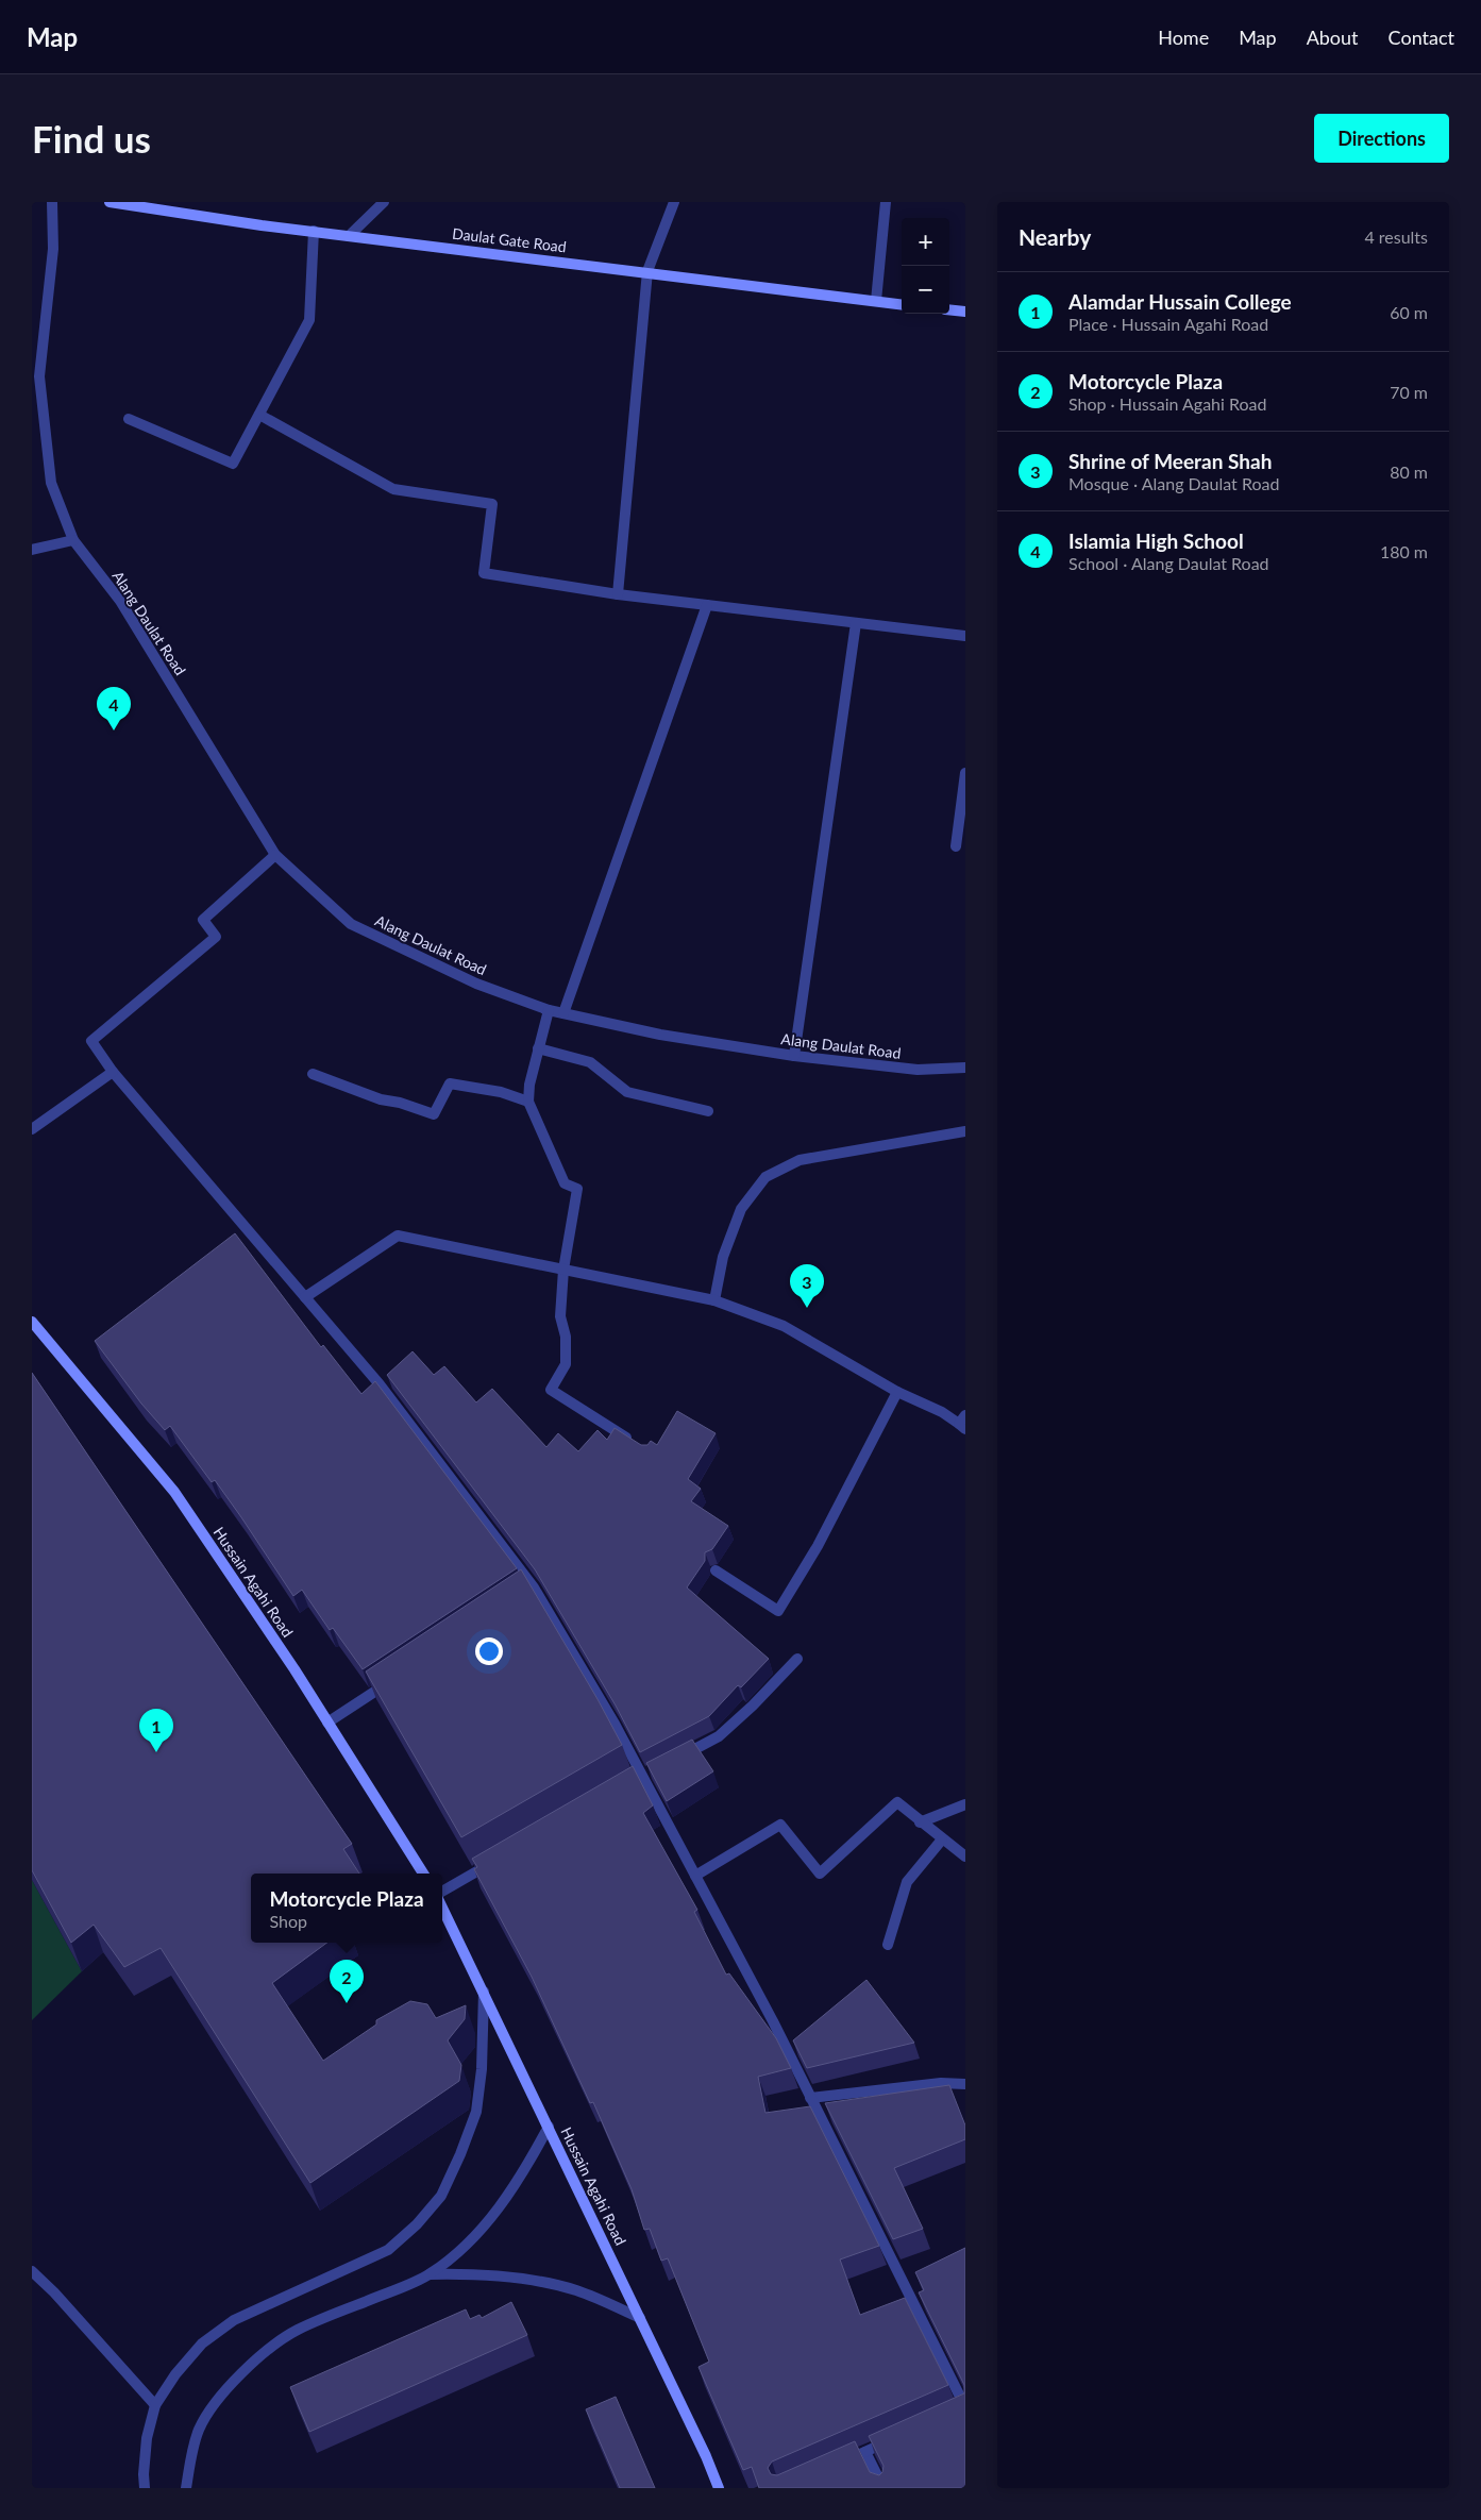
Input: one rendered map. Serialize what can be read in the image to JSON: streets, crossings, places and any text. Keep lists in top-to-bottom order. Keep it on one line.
{"streets":{"main road":["Daulat Gate Road","Hussain Agahi Road"],"street":["Alang Daulat Road"]},"page":{"header":"Map","nav":["Home","Map","About","Contact"],"buttons":"Directions","title":"Find us","heading":["Nearby","4 results"],"map_buttons":["+","−"],"list":[{"mark":"1","name":"Alamdar Hussain College","note":"Place · Hussain Agahi Road","value":"60 m"},{"mark":"2","name":"Motorcycle Plaza","note":"Shop · Hussain Agahi Road","value":"70 m"},{"mark":"3","name":"Shrine of Meeran Shah","note":"Mosque · Alang Daulat Road","value":"80 m"},{"mark":"4","name":"Islamia High School","note":"School · Alang Daulat Road","value":"180 m"}],"pins":["4","3","1","2"],"popup":["Motorcycle Plaza","Shop"]}}
